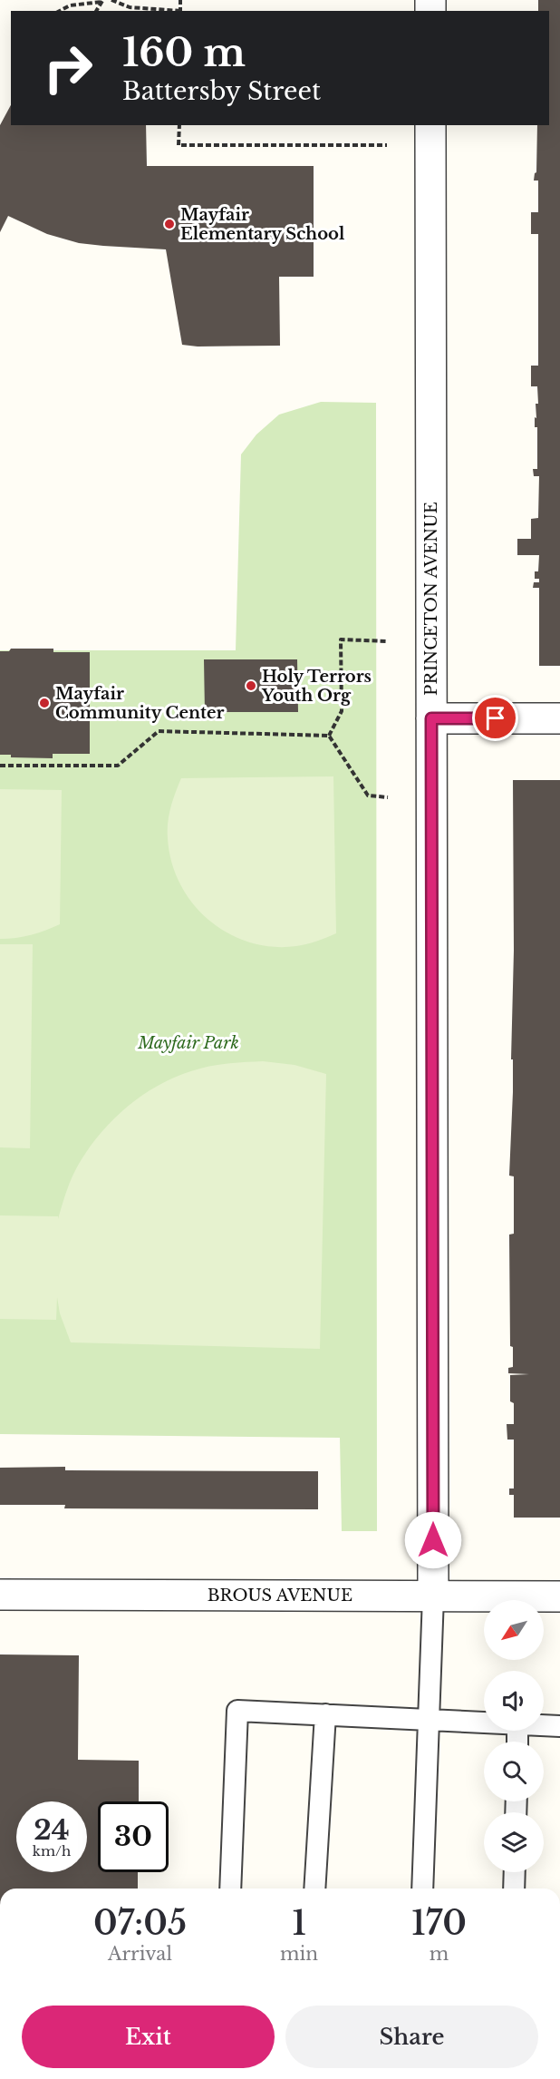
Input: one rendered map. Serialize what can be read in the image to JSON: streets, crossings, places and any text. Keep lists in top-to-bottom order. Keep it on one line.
{"streets":{"street":["PRINCETON AVENUE","BROUS AVENUE"]},"crossings":[["PRINCETON AVENUE","BROUS AVENUE"]],"parks":["Mayfair Park"],"places":["Mayfair Elementary School","Holy Terrors Youth Org","Mayfair Community Center"],"north":"bottom left","page":{"turn":["160 m","Battersby Street"],"speed":"24 km/h","limit":"30","eta":["07:05","Arrival","1","min","170","m"],"buttons":["Exit","Share"]}}
